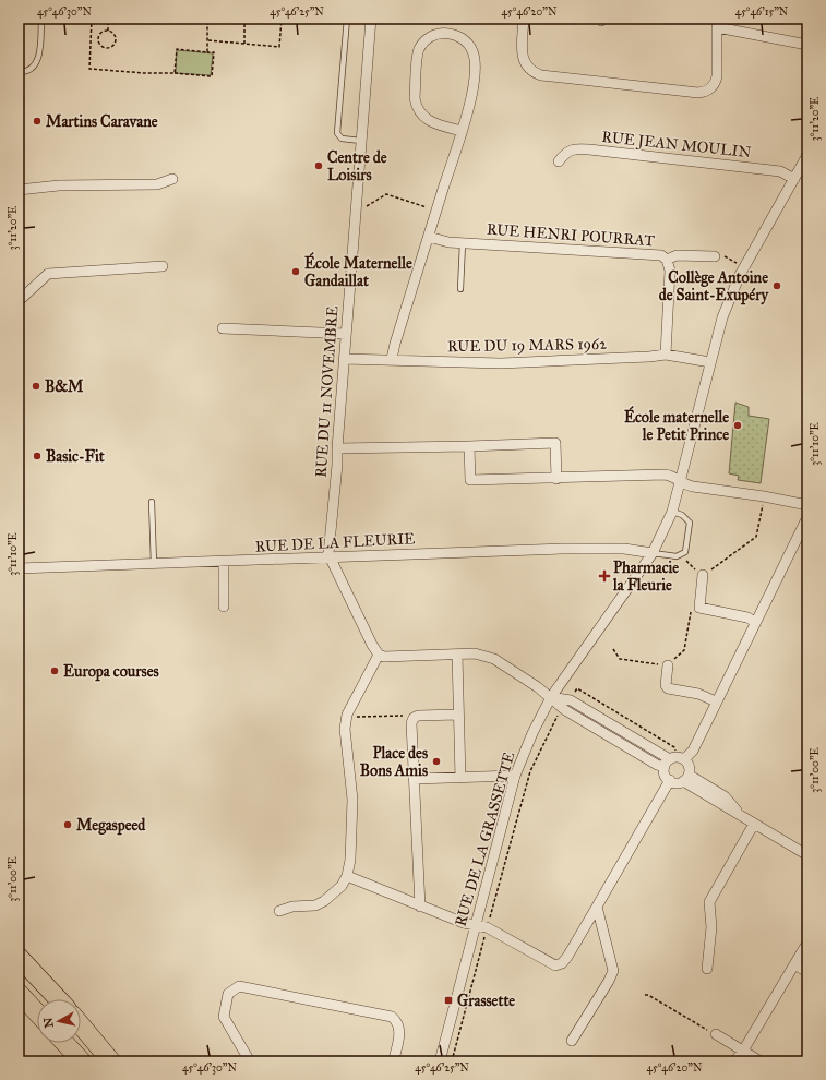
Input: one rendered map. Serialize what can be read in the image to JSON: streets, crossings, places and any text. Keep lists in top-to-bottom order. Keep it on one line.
{"streets":{"street":["RUE JEAN MOULIN","RUE HENRI POURRAT","RUE DU 19 MARS 1962","RUE DU 11 NOVEMBRE","RUE DE LA FLEURIE","RUE DE LA GRASSETTE"]},"crossings":[["RUE JEAN MOULIN","RUE DE LA GRASSETTE"],["RUE HENRI POURRAT","RUE DU 19 MARS 1962"],["RUE DU 19 MARS 1962","RUE DU 11 NOVEMBRE"],["RUE DU 19 MARS 1962","RUE DE LA GRASSETTE"],["RUE DU 11 NOVEMBRE","RUE DE LA FLEURIE"],["RUE DE LA FLEURIE","RUE DE LA GRASSETTE"]],"places":{"other":["Martins Caravane","Centre de Loisirs","École Maternelle Gandaillat","Collège Antoine de Saint-Exupéry","B&M","École maternelle le Petit Prince","Basic-Fit","Europa courses","Place des Bons Amis","Megaspeed"],"health":["Pharmacie la Fleurie"],"transit":["Grassette"]},"north":"left","coordinates":["45°46'30\"N","45°46'25\"N","45°46'20\"N","45°46'15\"N","3°11'20\"E","3°11'10\"E","3°11'00\"E"]}
